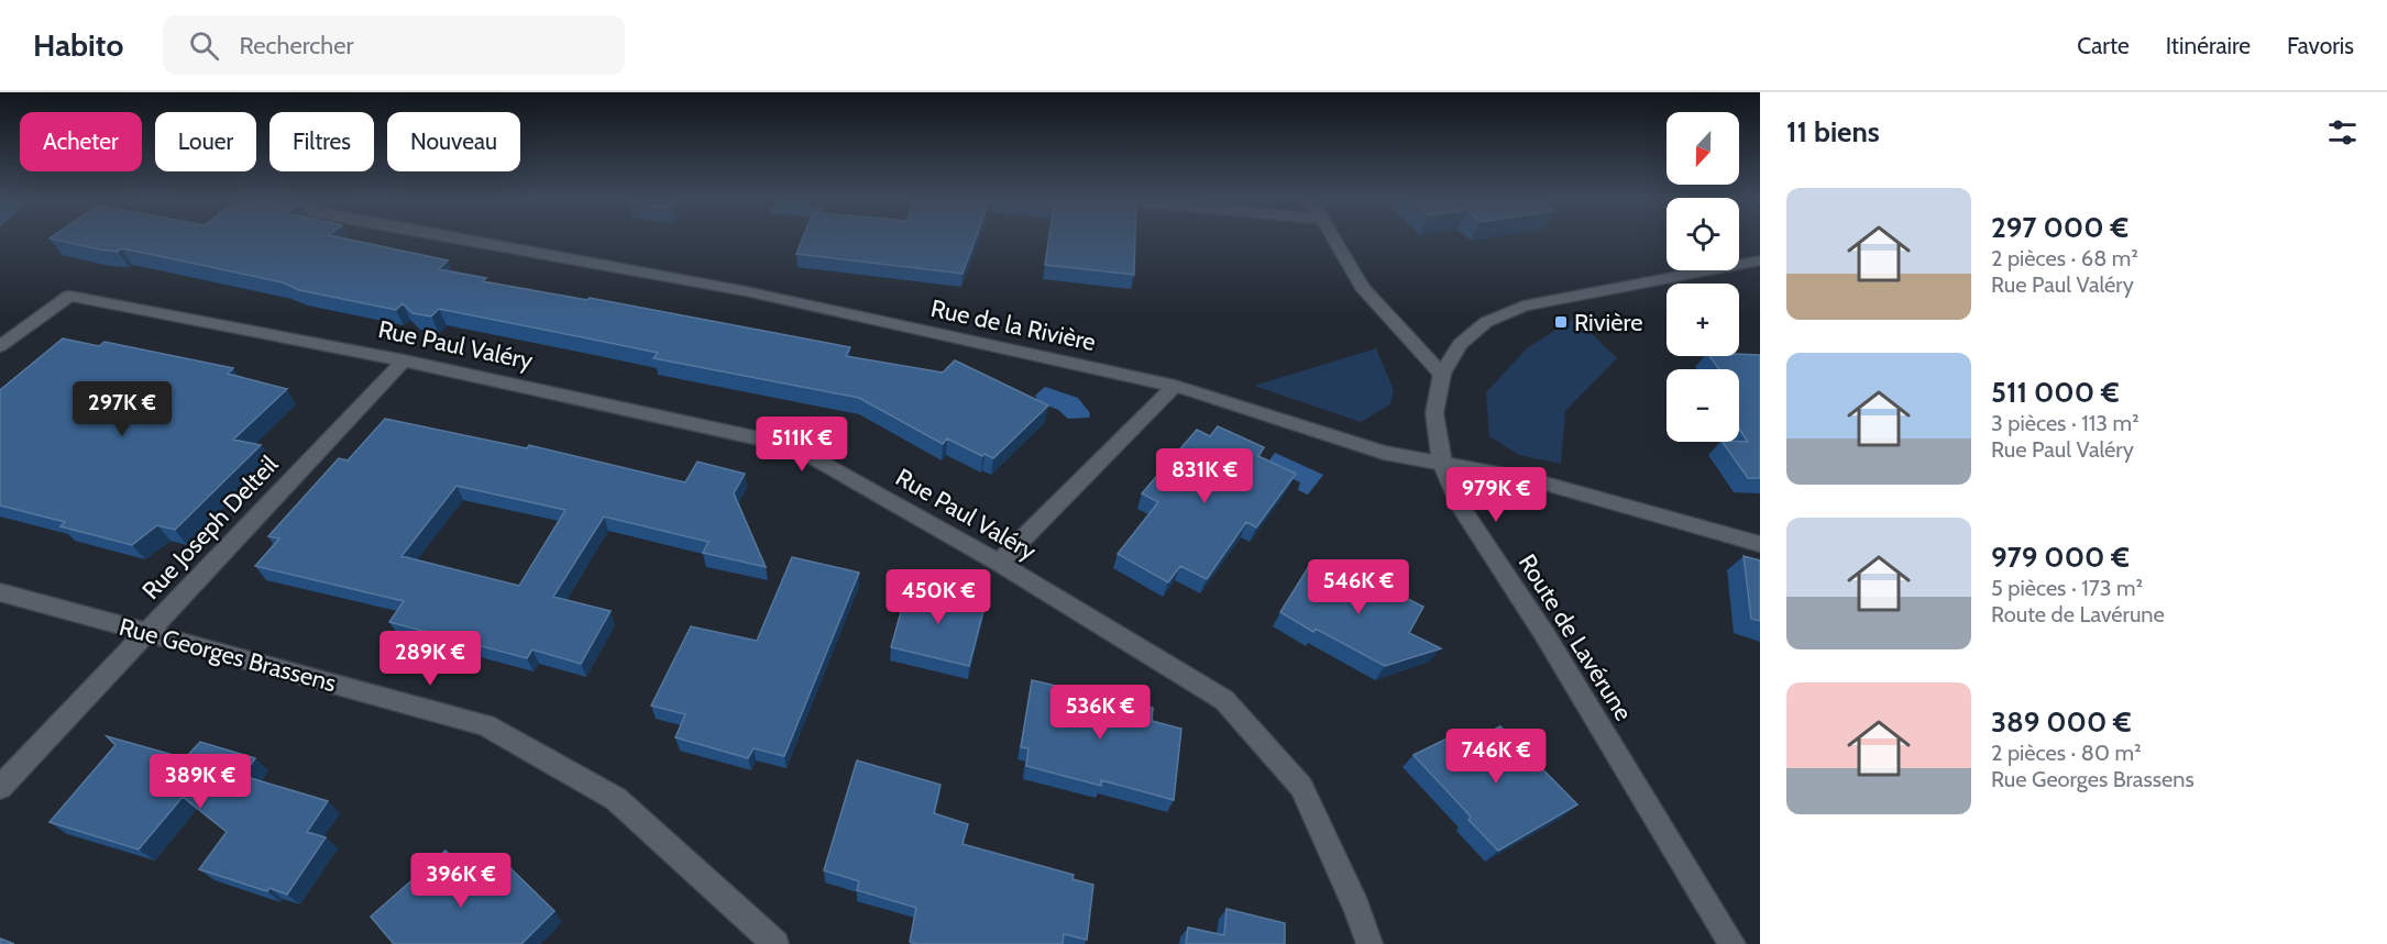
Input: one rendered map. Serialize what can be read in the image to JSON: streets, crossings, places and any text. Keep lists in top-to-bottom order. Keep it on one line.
{"streets":{"street":["Rue de la Rivière","Rue Paul Valéry","Rue Joseph Delteil","Route de Lavérune","Rue Georges Brassens"]},"crossings":[["Rue de la Rivière","Route de Lavérune"],["Rue Paul Valéry","Rue Joseph Delteil"],["Rue Joseph Delteil","Rue Georges Brassens"]],"places":{"transit":["Rivière"]},"north":"bottom","page":{"header":"Habito","search":"Rechercher","nav":["Carte","Itinéraire","Favoris"],"heading":"11 biens","map_buttons":["+","−"],"chip":["Acheter","Louer","Filtres","Nouveau"],"list":[{"name":"297 000 €","note":"2 pièces · 68 m² · Rue Paul Valéry"},{"name":"511 000 €","note":"3 pièces · 113 m² · Rue Paul Valéry"},{"name":"979 000 €","note":"5 pièces · 173 m² · Route de Lavérune"},{"name":"389 000 €","note":"2 pièces · 80 m² · Rue Georges Brassens"}],"price":["297K €","511K €","831K €","979K €","546K €","450K €","289K €","536K €","746K €","389K €","396K €"]}}
